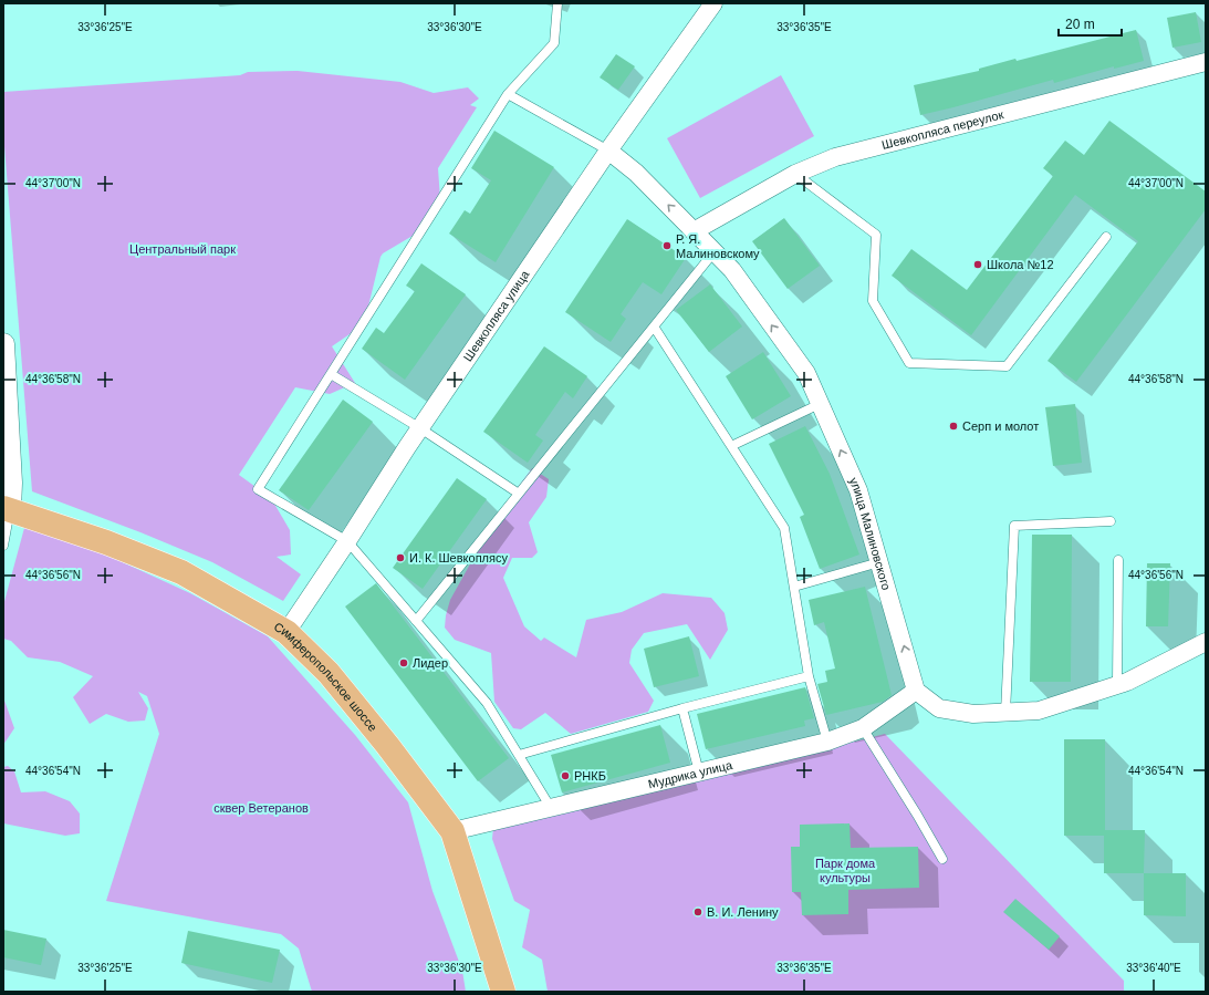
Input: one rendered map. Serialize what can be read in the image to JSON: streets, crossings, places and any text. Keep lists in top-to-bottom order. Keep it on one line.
{"streets":{"main road":["Симферопольское шоссе"],"street":["Шевкопляса переулок","Шевкопляса улица","улица Малиновского","Мудрика улица"]},"crossings":[["Шевкопляса переулок","улица Малиновского"],["Шевкопляса улица","улица Малиновского"],["Шевкопляса улица","Симферопольское шоссе"],["улица Малиновского","Мудрика улица"],["Симферопольское шоссе","Мудрика улица"]],"one_way":["улица Малиновского"],"parks":["Центральный парк","сквер Ветеранов","Парк дома культуры"],"places":["Р. Я. Малиновскому","Школа №12","Серп и молот","И. К. Шевкоплясу","Лидер","РНКБ","В. И. Ленину"],"scale_bar":"20 m","coordinates":["33°36'25\"E","33°36'30\"E","33°36'35\"E","44°37'00\"N","44°36'58\"N","44°36'56\"N","44°36'54\"N","33°36'40\"E"]}
